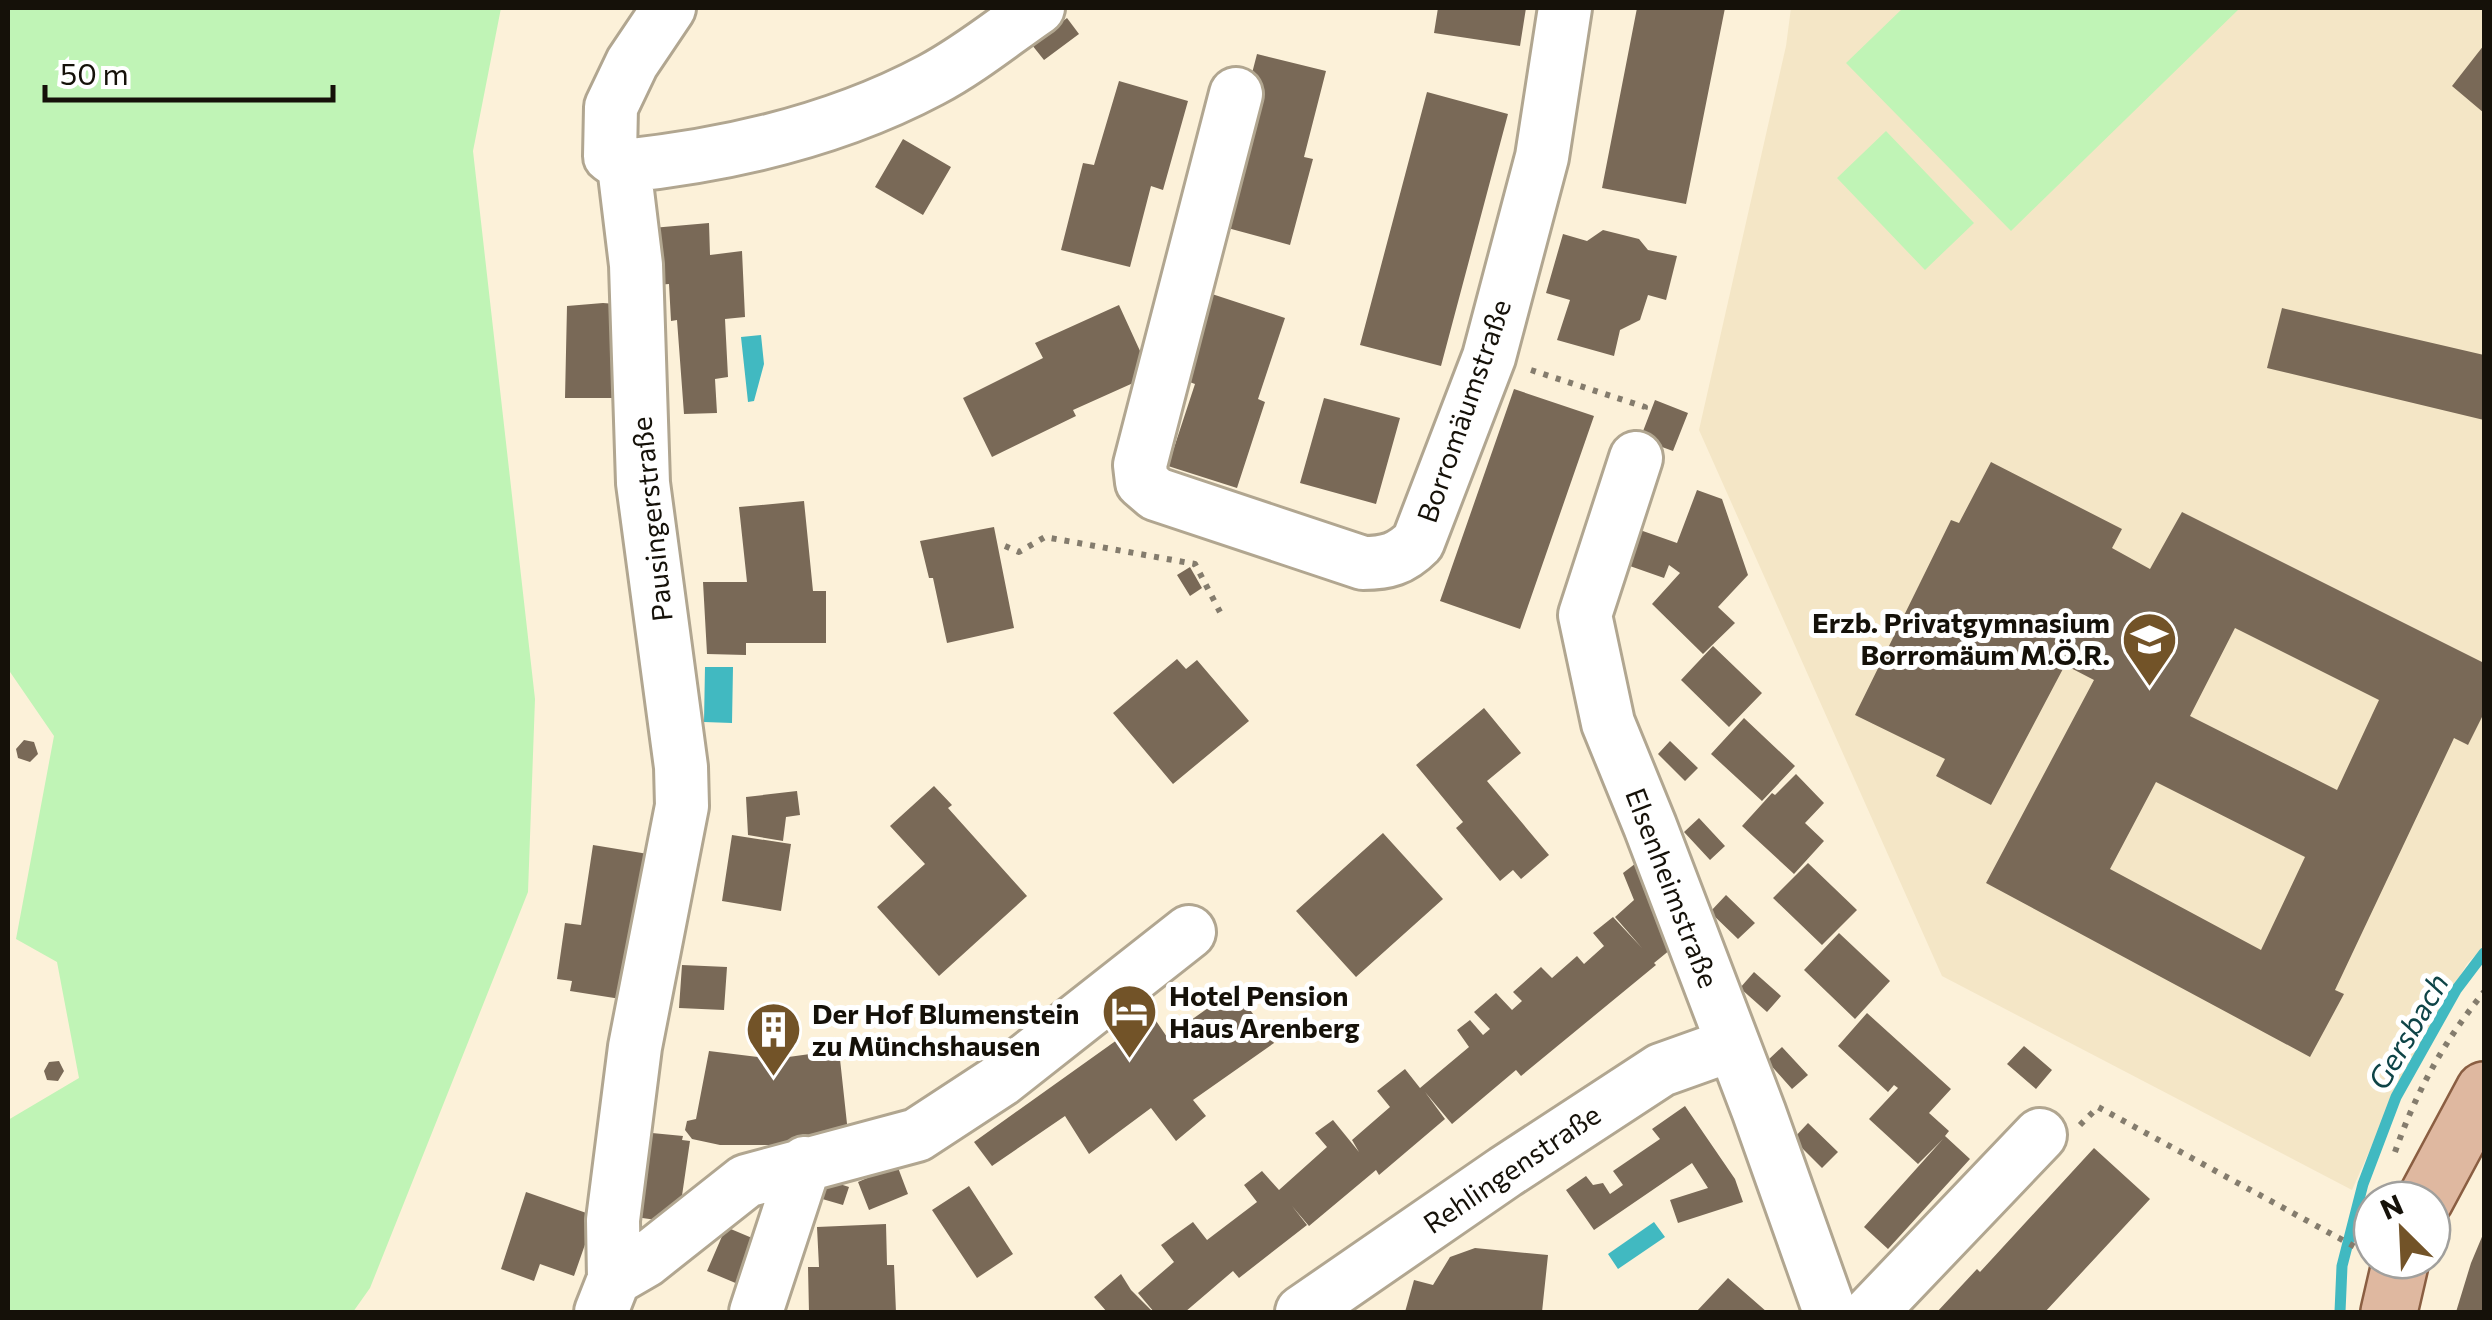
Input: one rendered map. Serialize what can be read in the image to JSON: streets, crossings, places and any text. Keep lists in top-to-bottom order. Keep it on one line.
{"streets":{"street":["Borromäumstraße","Pausingerstraße","Elsenheimstraße","Rehlingenstraße"]},"crossings":[["Elsenheimstraße","Rehlingenstraße"]],"water":["Gersbach"],"places":{"school or university":["Erzb. Privatgymnasium Borromäum M.Ö.R."],"hotel":["Hotel Pension Haus Arenberg"],"building":["Der Hof Blumenstein zu Münchshausen"]},"scale_bar":"50 m","north":"top left"}
